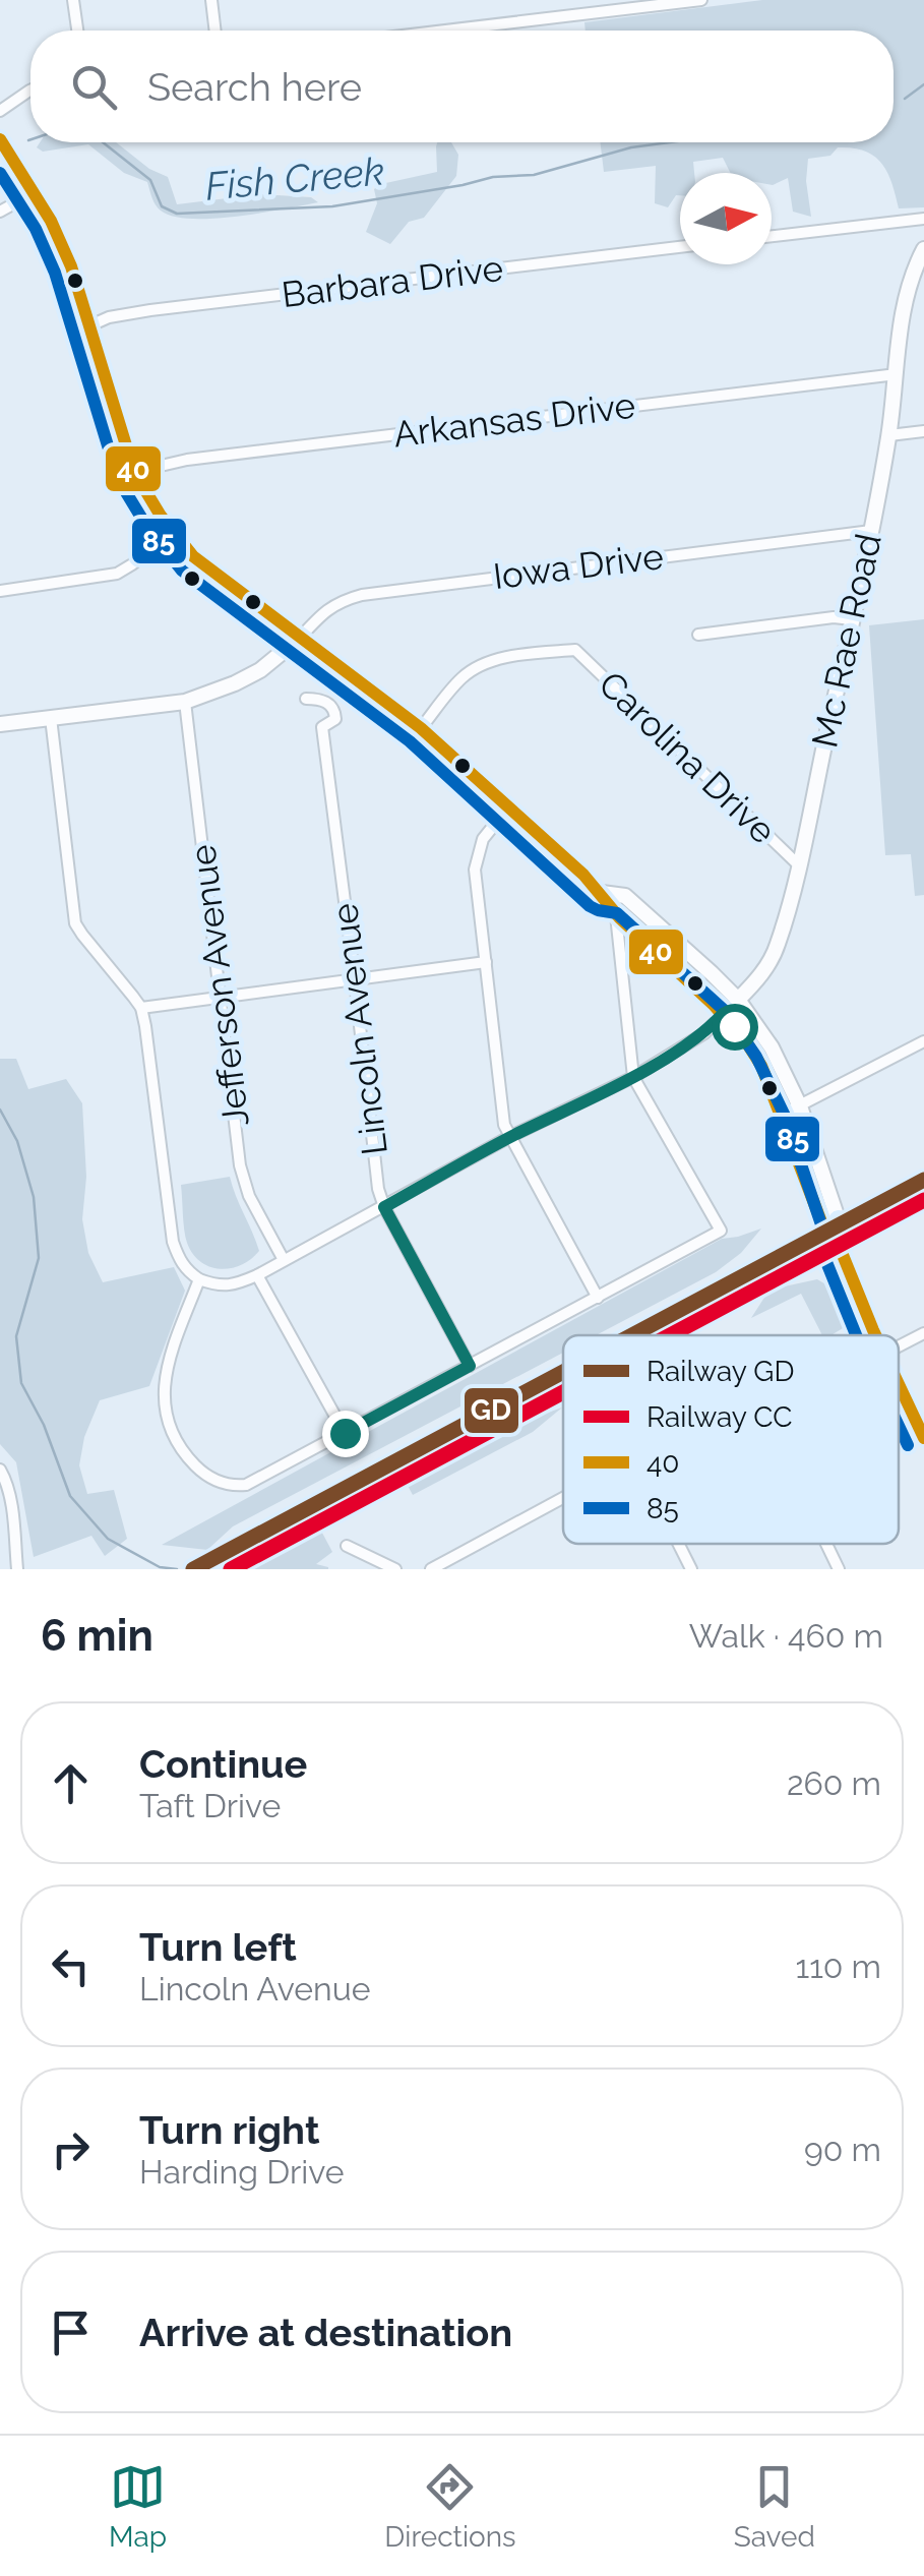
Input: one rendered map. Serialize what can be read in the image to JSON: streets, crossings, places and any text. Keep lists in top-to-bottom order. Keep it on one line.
{"streets":{"main road":["Mc Rae Road"],"street":["Barbara Drive","Arkansas Drive","Iowa Drive","Carolina Drive","Jefferson Avenue","Lincoln Avenue"]},"crossings":[["Arkansas Drive","Mc Rae Road"],["Iowa Drive","Mc Rae Road"],["Mc Rae Road","Carolina Drive"],["Mc Rae Road","Jefferson Avenue"],["Mc Rae Road","Lincoln Avenue"]],"water":["Fish Creek"],"lines":["transit line 40","transit line 85","rail line GD","rail line CC"],"legend":["Railway GD","Railway CC","40","85"],"north":"right","page":{"search":"Search here","heading":["6 min","Walk · 460 m"],"list":[["Continue","Taft Drive","260 m"],["Turn left","Lincoln Avenue","110 m"],["Turn right","Harding Drive","90 m"],"Arrive at destination"],"nav":["Map","Directions","Saved"]}}
